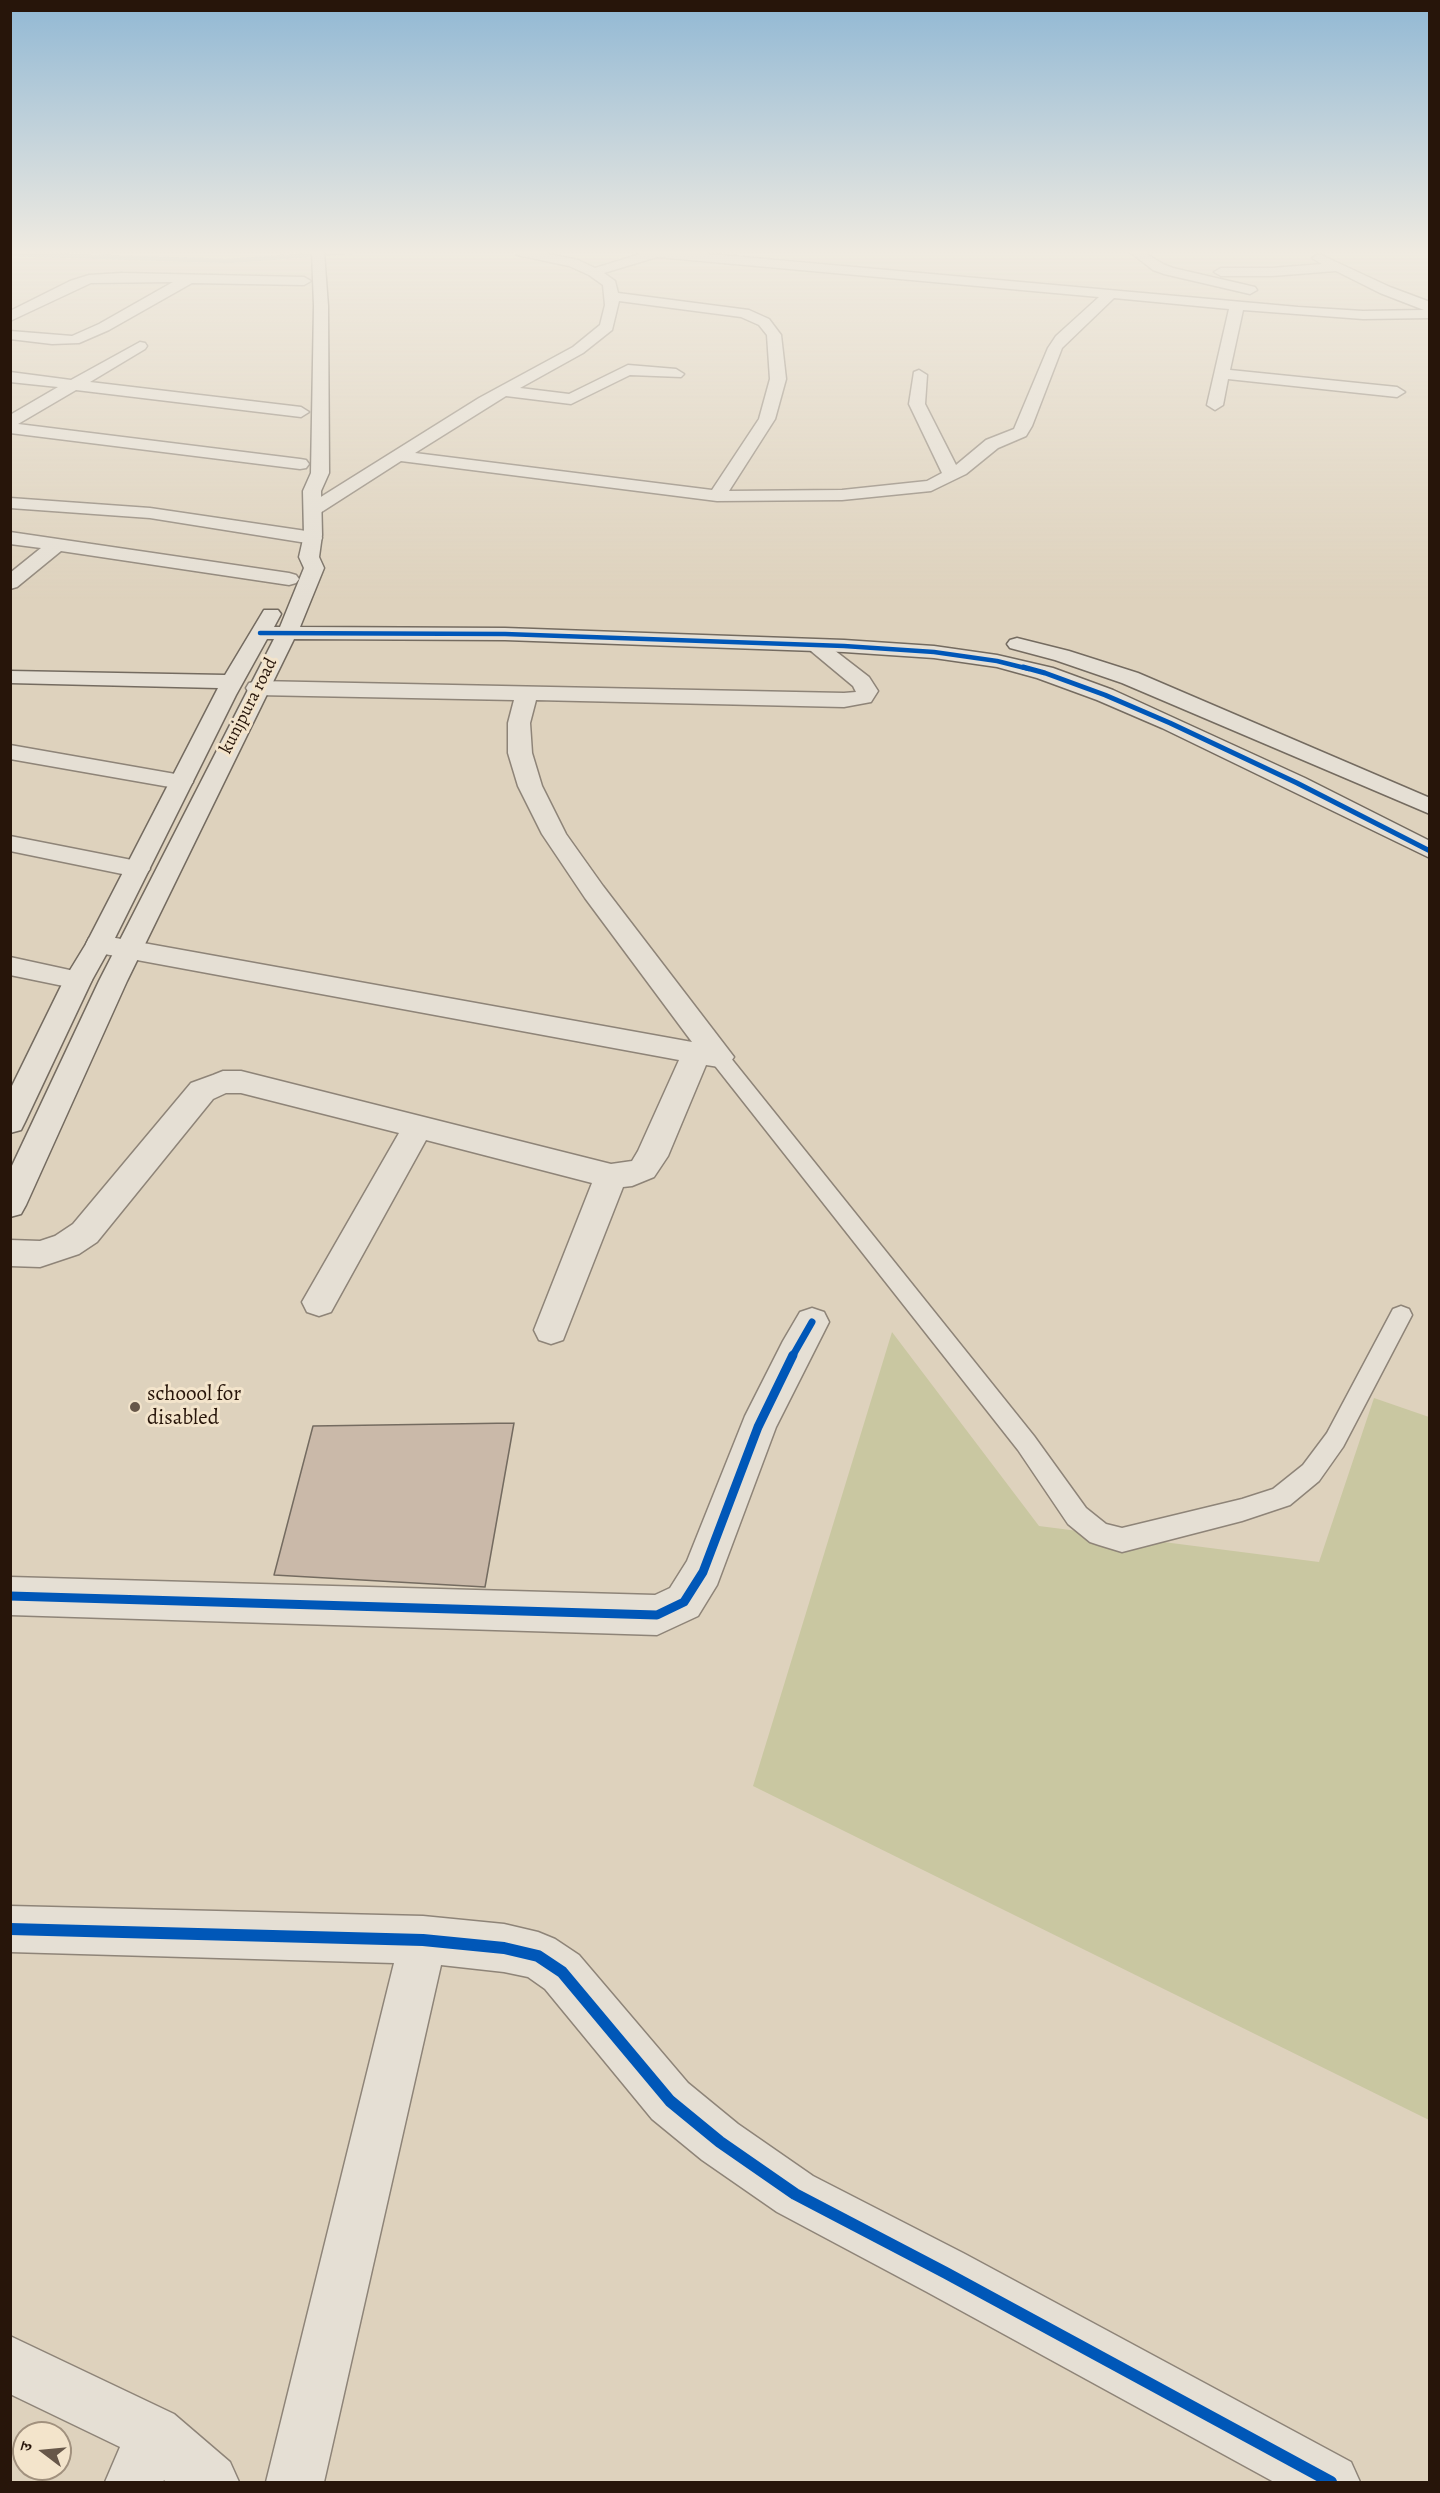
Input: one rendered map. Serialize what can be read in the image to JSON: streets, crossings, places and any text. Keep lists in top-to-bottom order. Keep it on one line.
{"streets":{"street":["kunjpura road"]},"places":["schoool for disabled"],"north":"left"}
